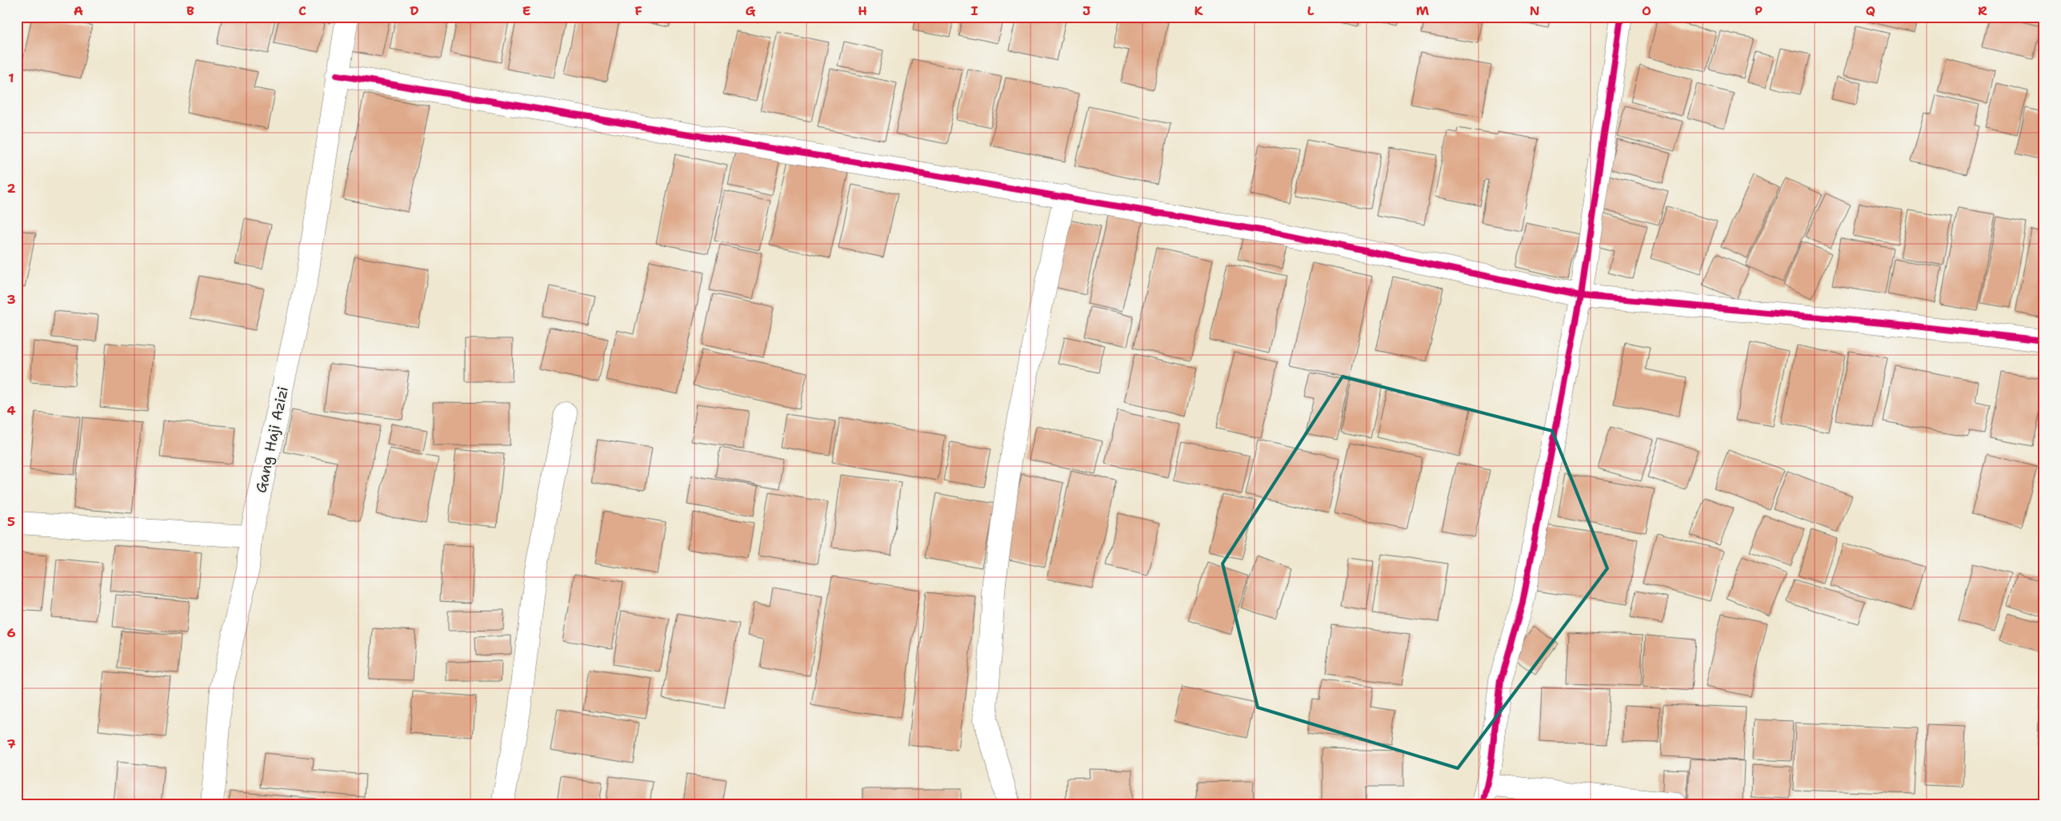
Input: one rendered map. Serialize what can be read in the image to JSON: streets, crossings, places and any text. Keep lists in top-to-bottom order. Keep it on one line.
{"streets":{"street":["Gang Haji Azizi"]},"grid":{"columns":["A","B","C","D","E","F","G","H","I","J","K","L","M","N","O","P","Q","R"],"rows":["1","2","3","4","5","6","7"]}}
